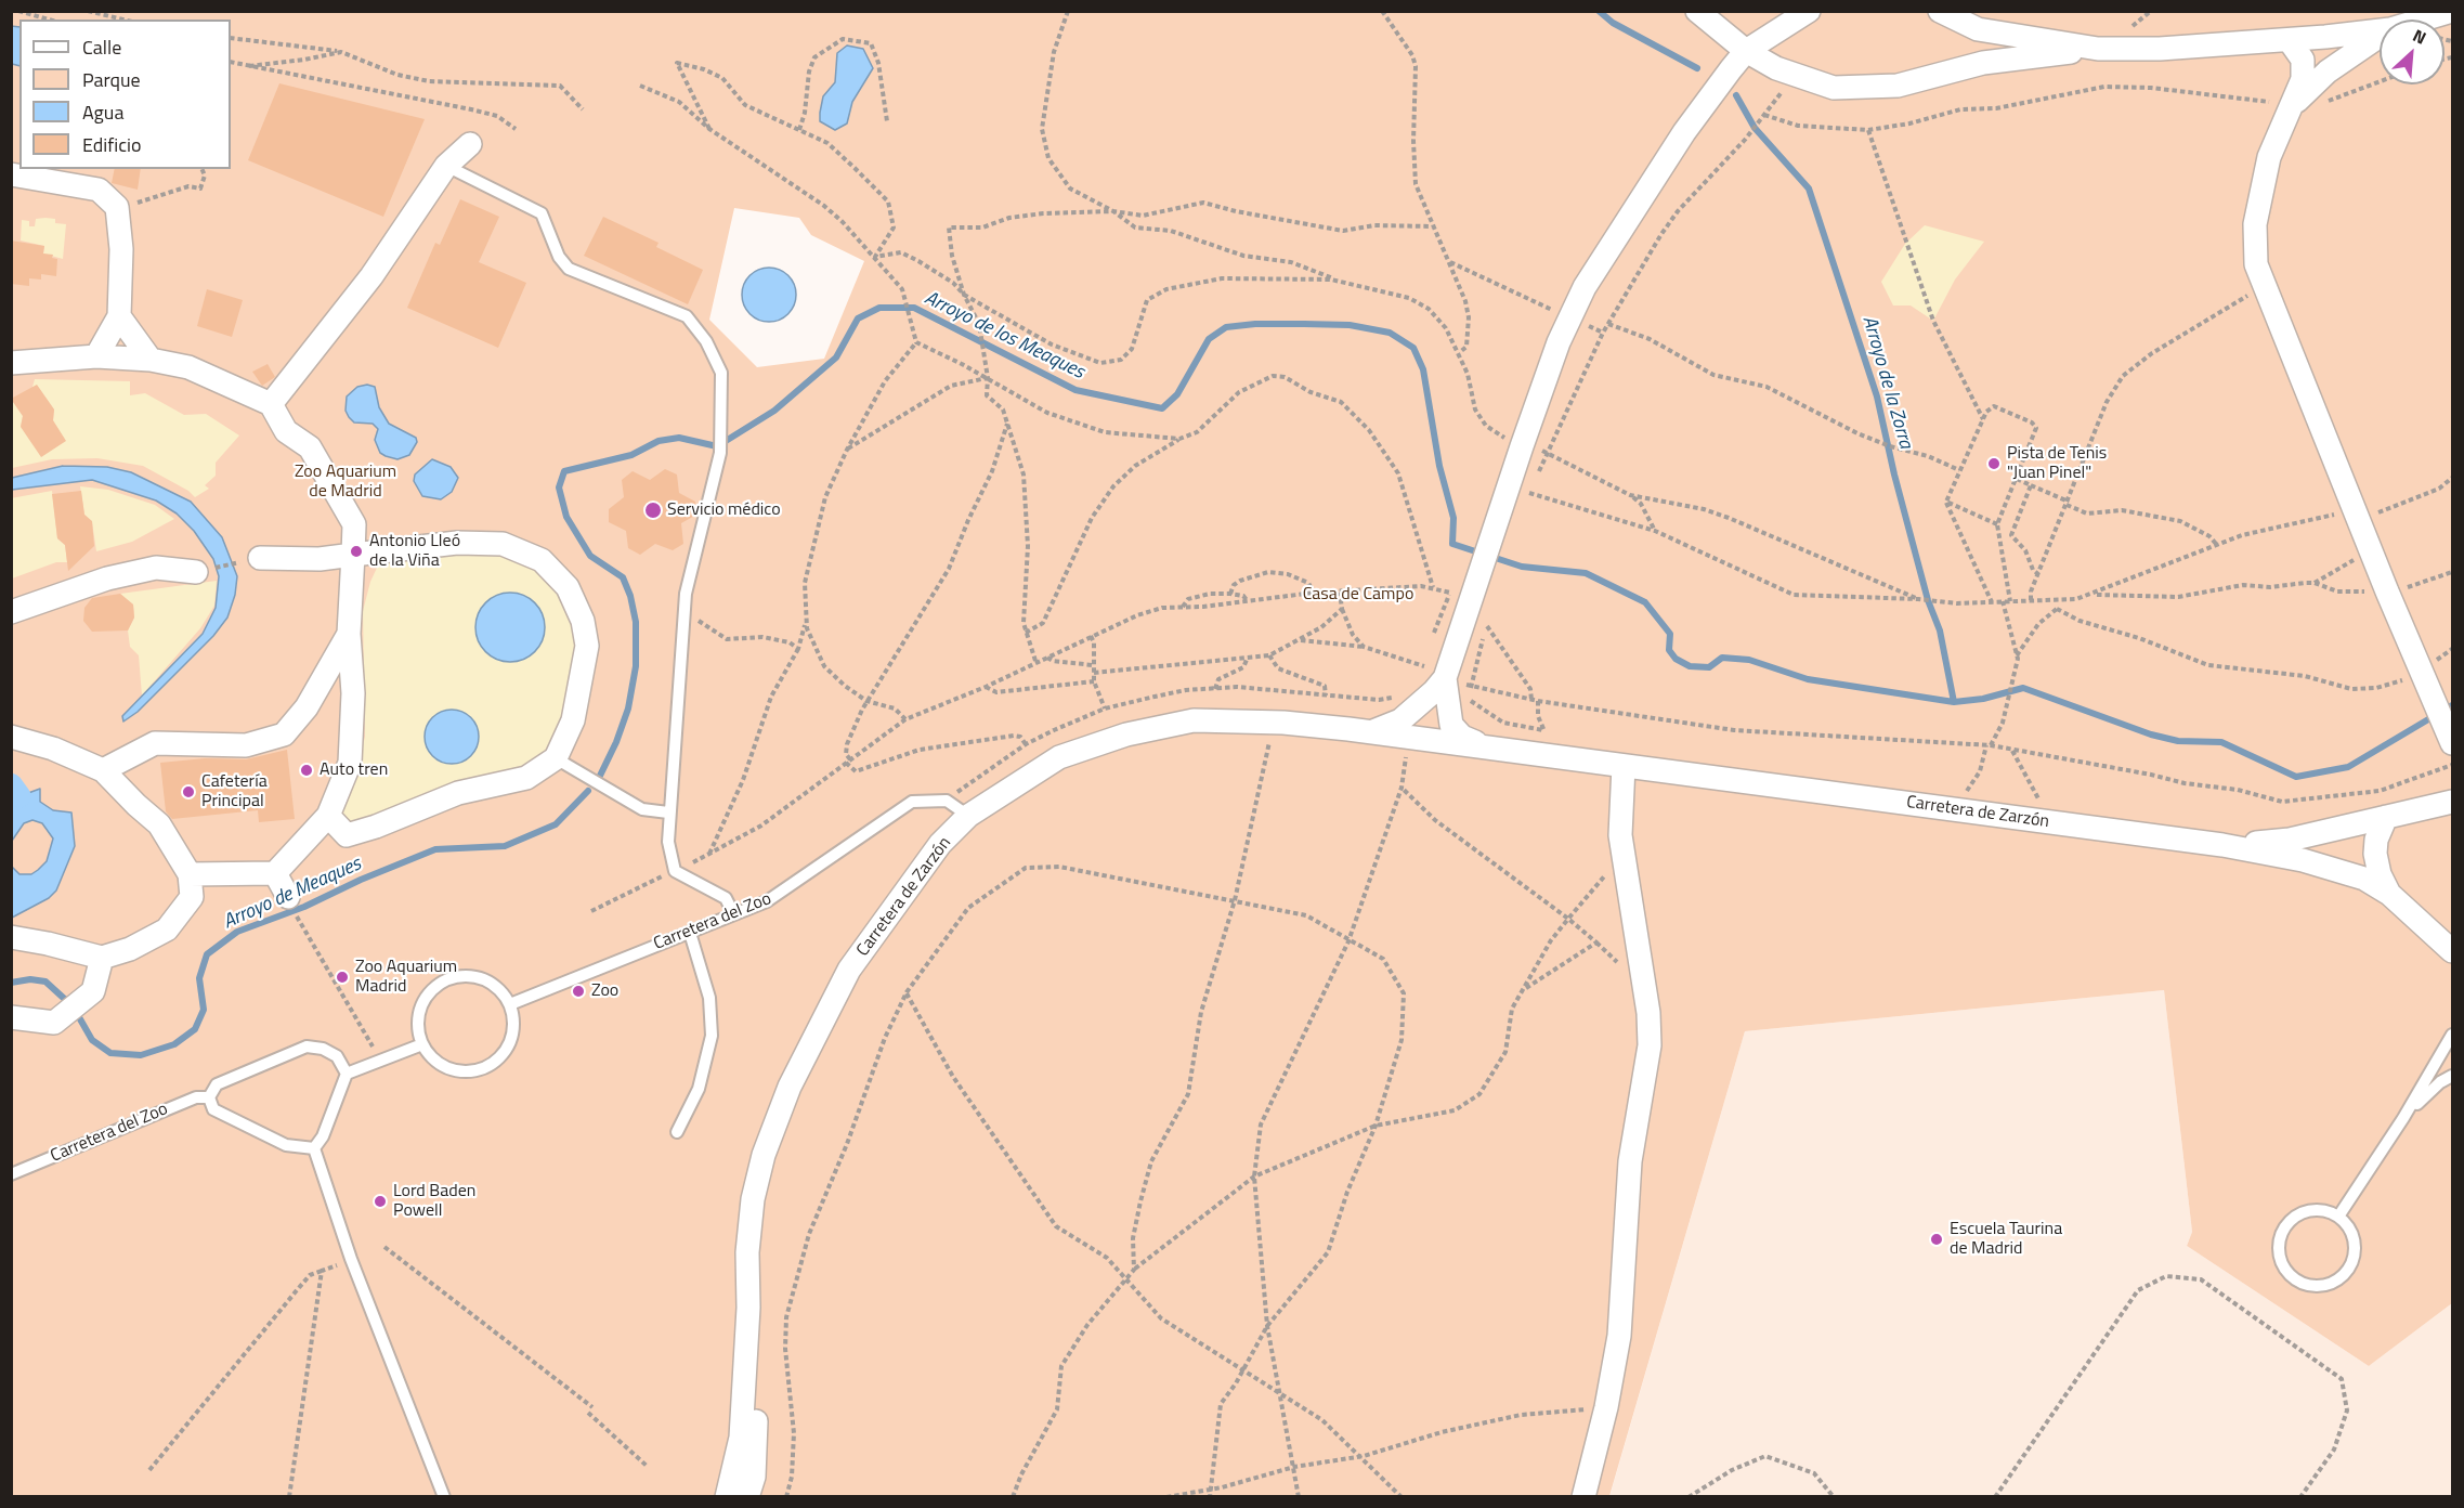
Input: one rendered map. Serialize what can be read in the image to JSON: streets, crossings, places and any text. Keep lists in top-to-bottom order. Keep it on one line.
{"streets":{"street":["Carretera de Zarzón"],"lane":["Carretera del Zoo"]},"crossings":[["Carretera de Zarzón","Carretera del Zoo"]],"water":["Arroyo de los Meaques","Arroyo de la Zorra","Arroyo de Meaques"],"parks":["Zoo Aquarium de Madrid","Casa de Campo"],"places":["Pista de Tenis \"Juan Pinel\"","Servicio médico","Antonio Lleó de la Viña","Auto tren","Cafetería Principal","Zoo Aquarium Madrid","Zoo","Lord Baden Powell","Escuela Taurina de Madrid"],"legend":["Calle","Parque","Agua","Edificio"],"north":"top right"}
